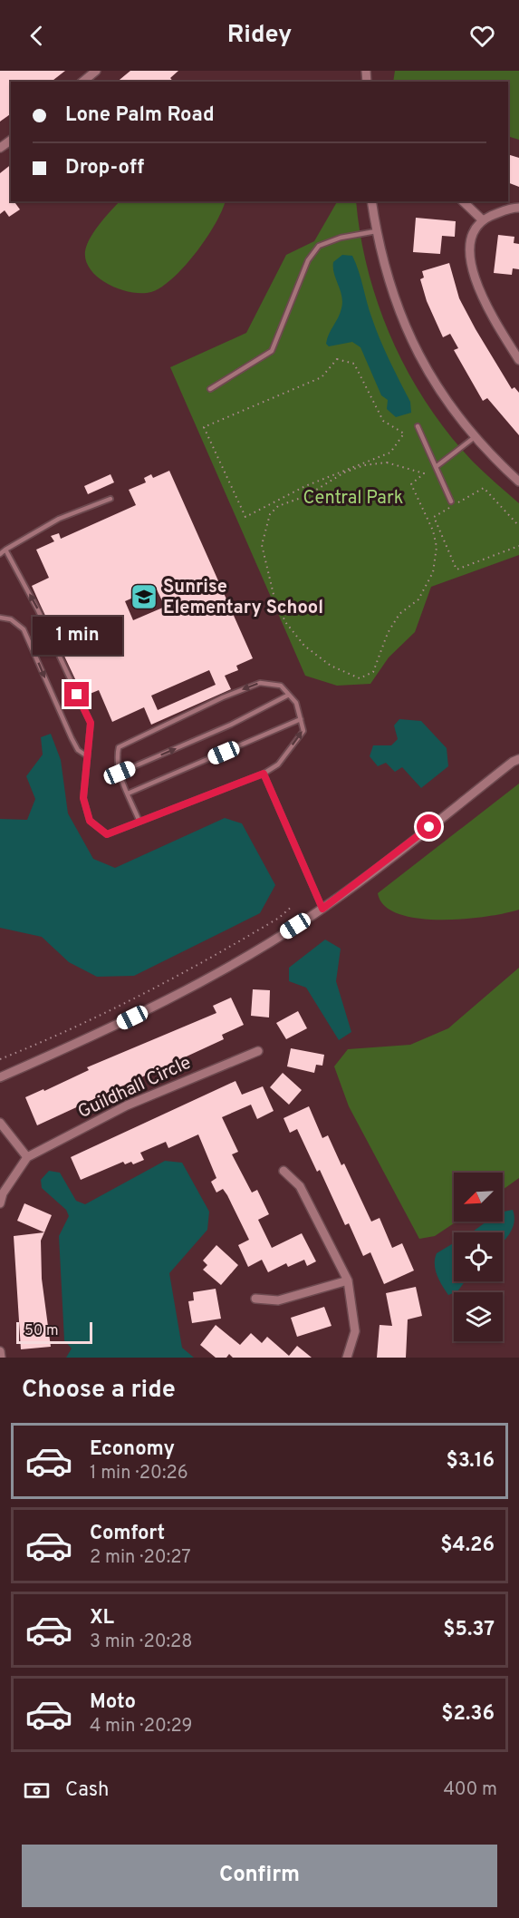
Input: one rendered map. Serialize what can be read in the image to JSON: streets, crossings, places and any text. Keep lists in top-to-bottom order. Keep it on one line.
{"streets":{"street":["Guildhall Circle"]},"parks":["Central Park"],"places":{"school or university":["Sunrise Elementary School"]},"scale_bar":"50 m","north":"bottom left","page":{"header":"Ridey","banner":["Lone Palm Road","Drop-off"],"bubble":"1 min","scale":"50 m","heading":"Choose a ride","list":[{"name":"Economy","note":"1 min · 20:26","value":"$3.16"},{"name":"Comfort","note":"2 min · 20:27","value":"$4.26"},{"name":"XL","note":"3 min · 20:28","value":"$5.37"},{"name":"Moto","note":"4 min · 20:29","value":"$2.36"}],"pay":["Cash","400 m"],"buttons":"Confirm"}}
